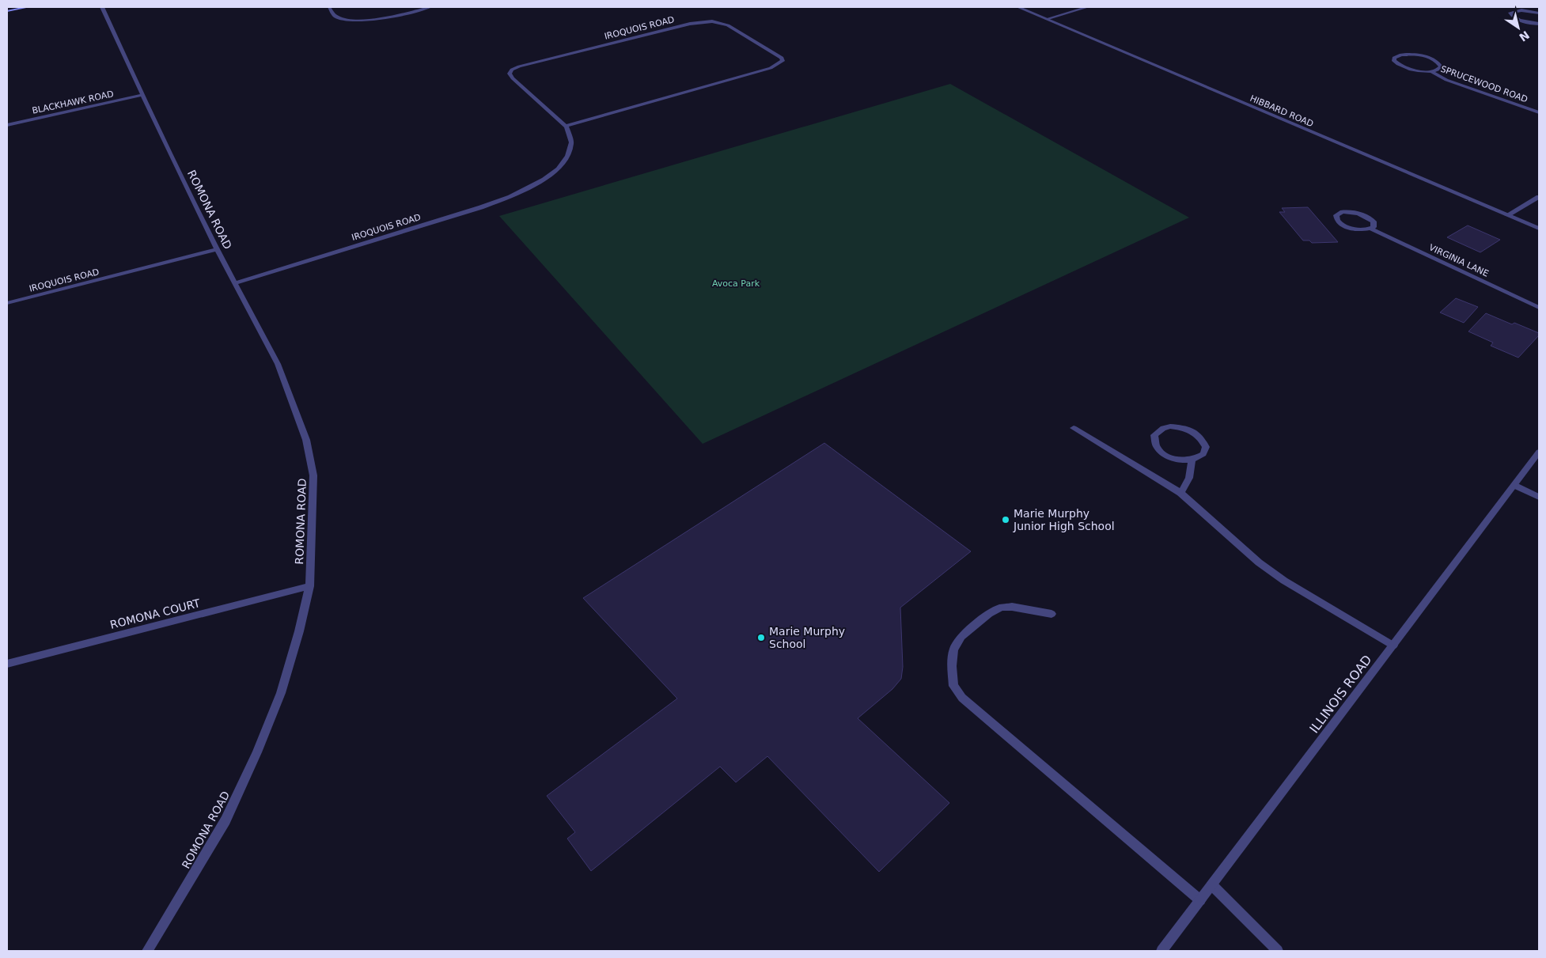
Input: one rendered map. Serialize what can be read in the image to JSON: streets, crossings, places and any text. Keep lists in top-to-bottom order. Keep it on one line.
{"streets":{"street":["IROQUOIS ROAD","SPRUCEWOOD ROAD","BLACKHAWK ROAD","HIBBARD ROAD","ROMONA ROAD","VIRGINIA LANE","ROMONA COURT","ILLINOIS ROAD"]},"crossings":[["IROQUOIS ROAD","ROMONA ROAD"],["BLACKHAWK ROAD","ROMONA ROAD"],["ROMONA ROAD","ROMONA COURT"]],"parks":["Avoca Park"],"places":["Marie Murphy Junior High School","Marie Murphy School"],"north":"bottom right"}
